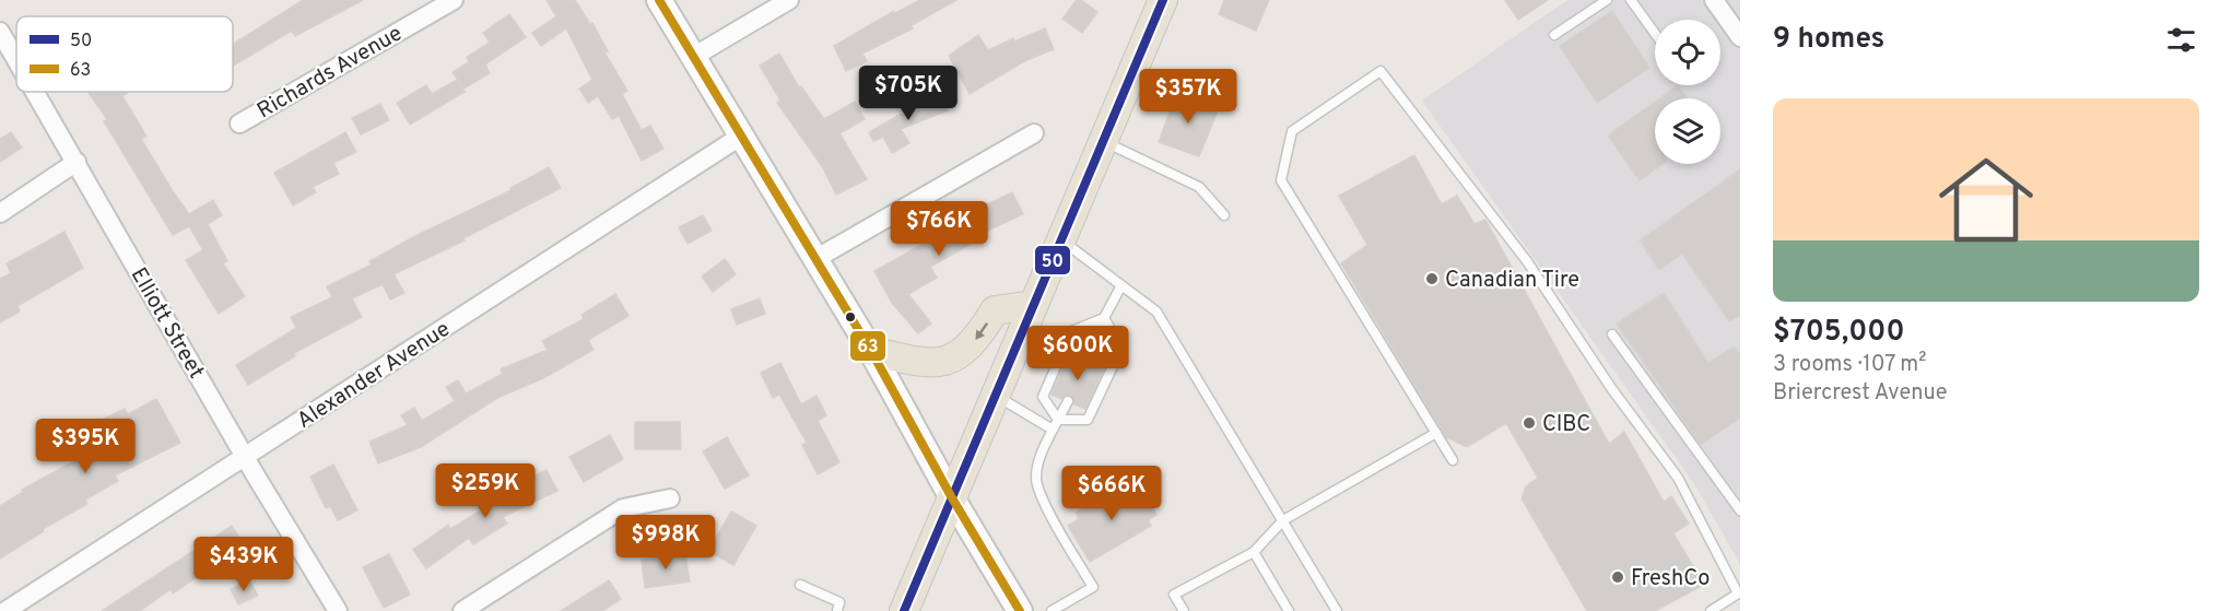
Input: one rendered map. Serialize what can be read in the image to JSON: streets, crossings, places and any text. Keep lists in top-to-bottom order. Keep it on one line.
{"streets":{"street":["Richards Avenue","Elliott Street","Alexander Avenue"]},"crossings":[["Elliott Street","Alexander Avenue"]],"places":["Canadian Tire","CIBC","FreshCo"],"lines":["transit line 50","transit line 63"],"legend":["50","63"],"page":{"heading":"9 homes","price":["$705K","$357K","$766K","$600K","$395K","$259K","$666K","$998K","$439K"],"list":[{"name":"$705,000","note":"3 rooms · 107 m² · Briercrest Avenue"}]}}
